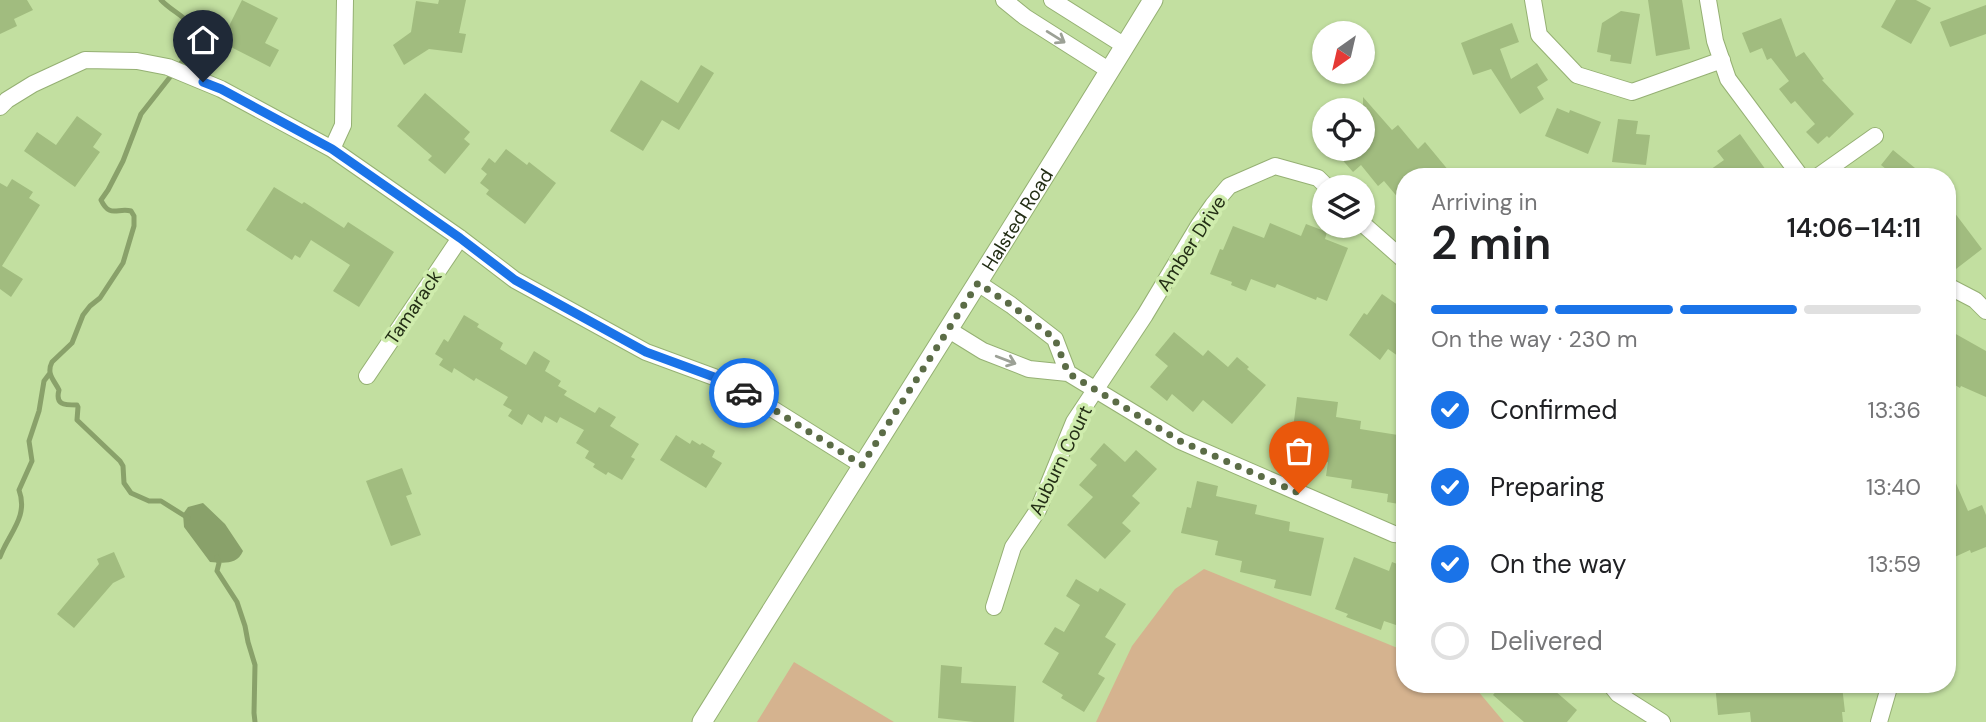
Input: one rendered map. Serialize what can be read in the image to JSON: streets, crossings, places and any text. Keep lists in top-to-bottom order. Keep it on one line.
{"streets":{"street":["Halsted Road","Amber Drive","Tamarack","Auburn Court"]},"crossings":[["Amber Drive","Auburn Court"]],"north":"bottom left","page":{"heading":["2 min","Arriving in","14:06–14:11"],"bar":"On the way · 230 m","list":[["Confirmed","13:36"],["Preparing","13:40"],["On the way","13:59"],"Delivered"]}}
